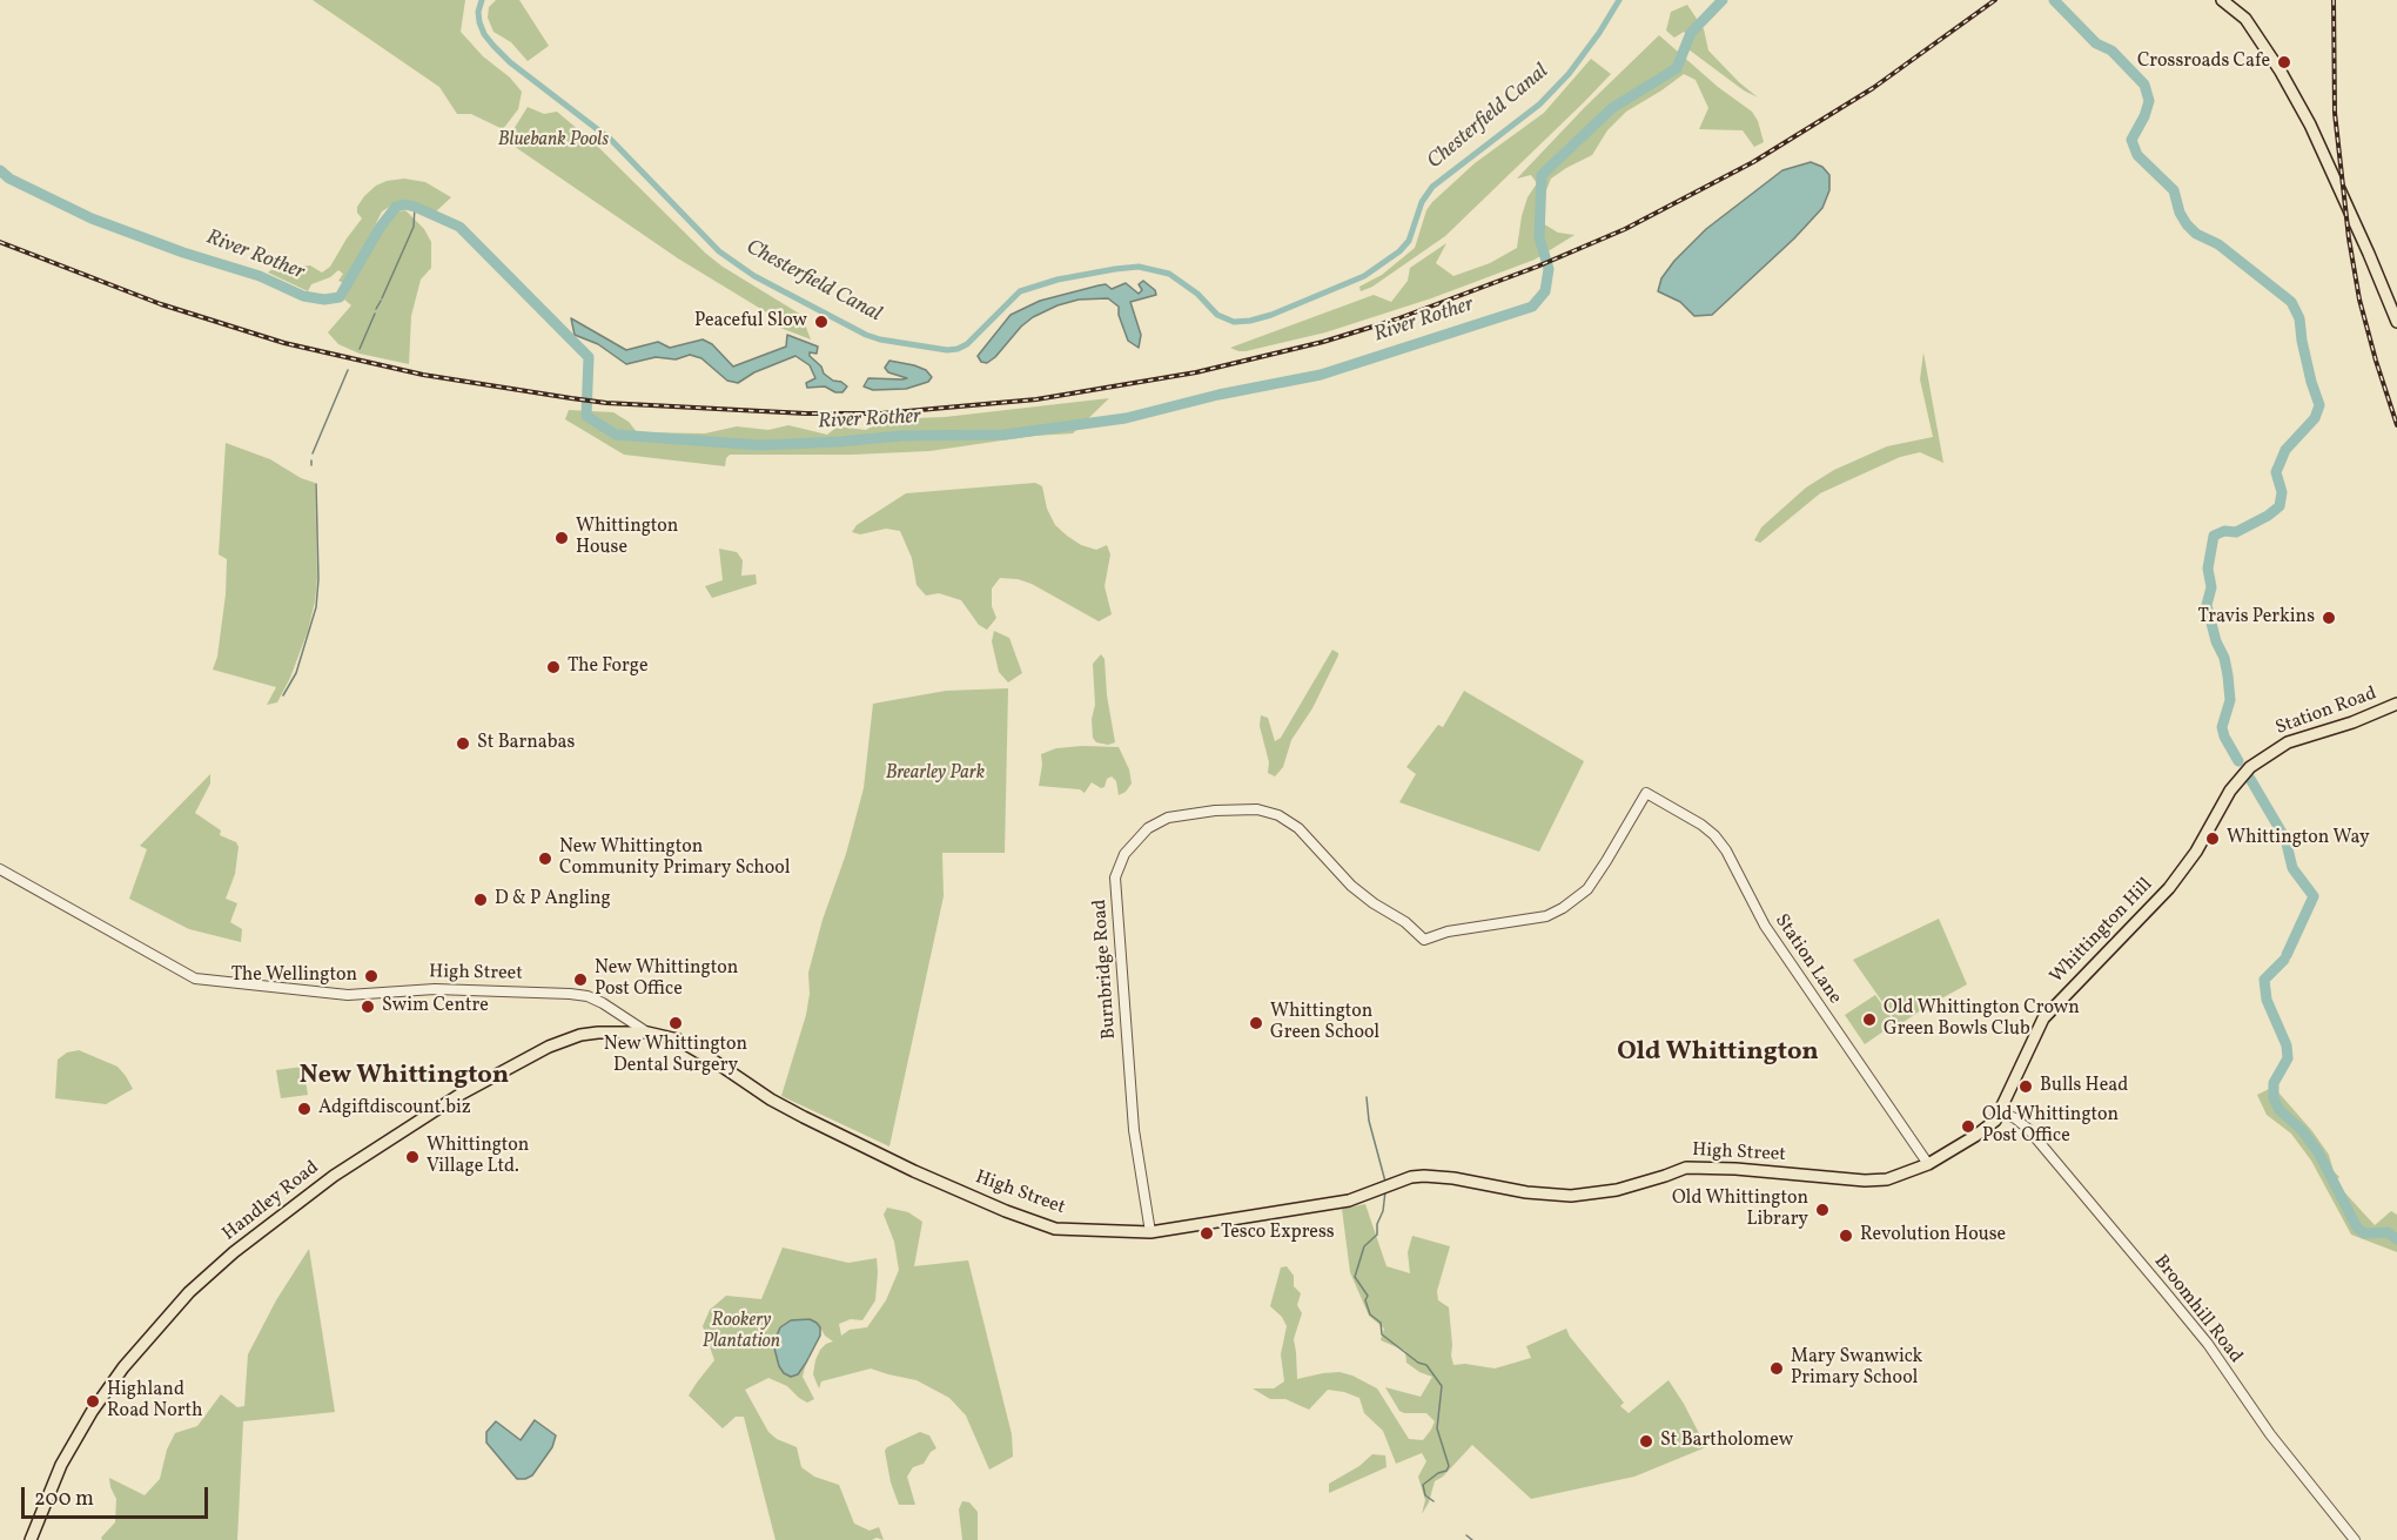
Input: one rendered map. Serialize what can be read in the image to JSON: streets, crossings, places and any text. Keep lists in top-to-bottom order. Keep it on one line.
{"streets":{"main road":["Station Road","Whittington Hill","High Street","Handley Road"],"street":["Station Lane","Burnbridge Road","Broomhill Road"]},"crossings":[["Station Road","Whittington Hill"],["Whittington Hill","High Street"],["Whittington Hill","Broomhill Road"],["Station Lane","Burnbridge Road"],["Station Lane","High Street"],["Burnbridge Road","High Street"],["High Street","Handley Road"],["High Street","Broomhill Road"]],"districts":["Old Whittington","New Whittington"],"water":["Chesterfield Canal","River Rother"],"parks":["Bluebank Pools","Brearley Park","Rookery Plantation"],"places":["Crossroads Cafe","Peaceful Slow","Whittington House","Travis Perkins","The Forge","St Barnabas","Whittington Way","New Whittington Community Primary School","D & P Angling","The Wellington","New Whittington Post Office","Swim Centre","Old Whittington Crown Green Bowls Club","New Whittington Dental Surgery","Whittington Green School","Bulls Head","Adgiftdiscount.biz","Old Whittington Post Office","Whittington Village Ltd.","Old Whittington Library","Tesco Express","Revolution House","Mary Swanwick Primary School","Highland Road North","St Bartholomew"],"scale_bar":"200 m"}
